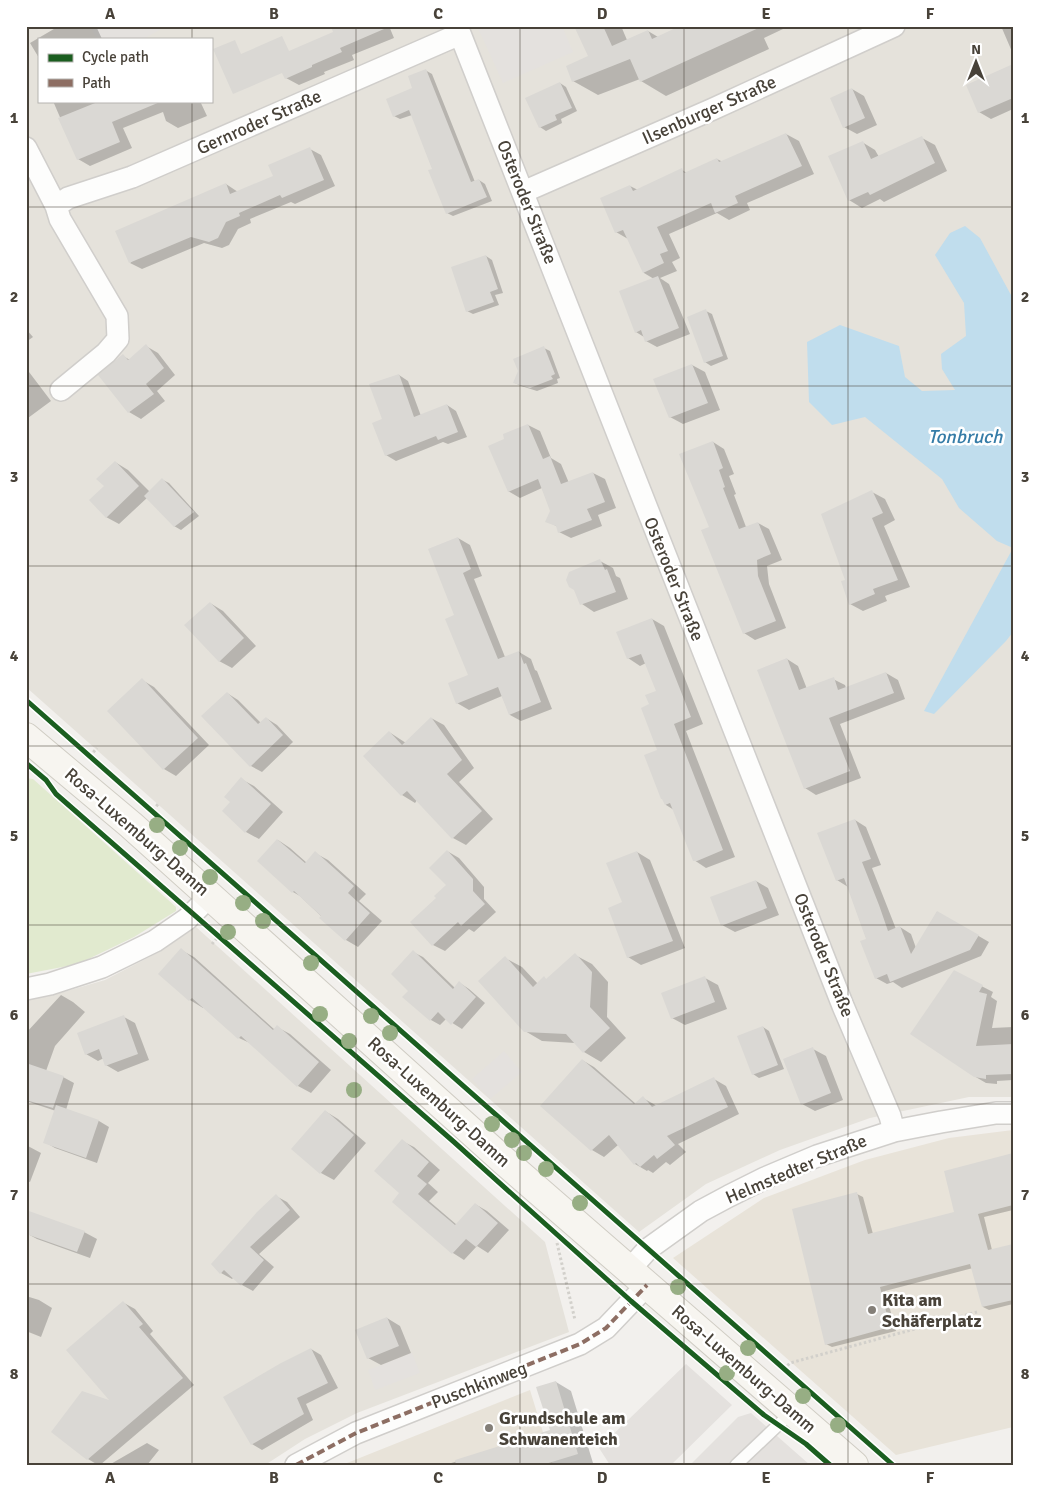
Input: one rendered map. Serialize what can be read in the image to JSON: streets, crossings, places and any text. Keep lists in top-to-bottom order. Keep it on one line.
{"streets":{"street":["Ilsenburger Straße","Gernroder Straße","Osteroder Straße","Rosa-Luxemburg-Damm","Helmstedter Straße","Puschkinweg"]},"crossings":[["Ilsenburger Straße","Osteroder Straße"],["Gernroder Straße","Osteroder Straße"],["Osteroder Straße","Helmstedter Straße"],["Rosa-Luxemburg-Damm","Helmstedter Straße"],["Rosa-Luxemburg-Damm","Puschkinweg"],["Helmstedter Straße","Puschkinweg"]],"water":["Tonbruch"],"places":["Kita am Schäferplatz","Grundschule am Schwanenteich"],"legend":["Cycle path","Path"],"north":"top","grid":{"columns":["A","B","C","D","E","F"],"rows":["1","2","3","4","5","6","7","8"]}}
